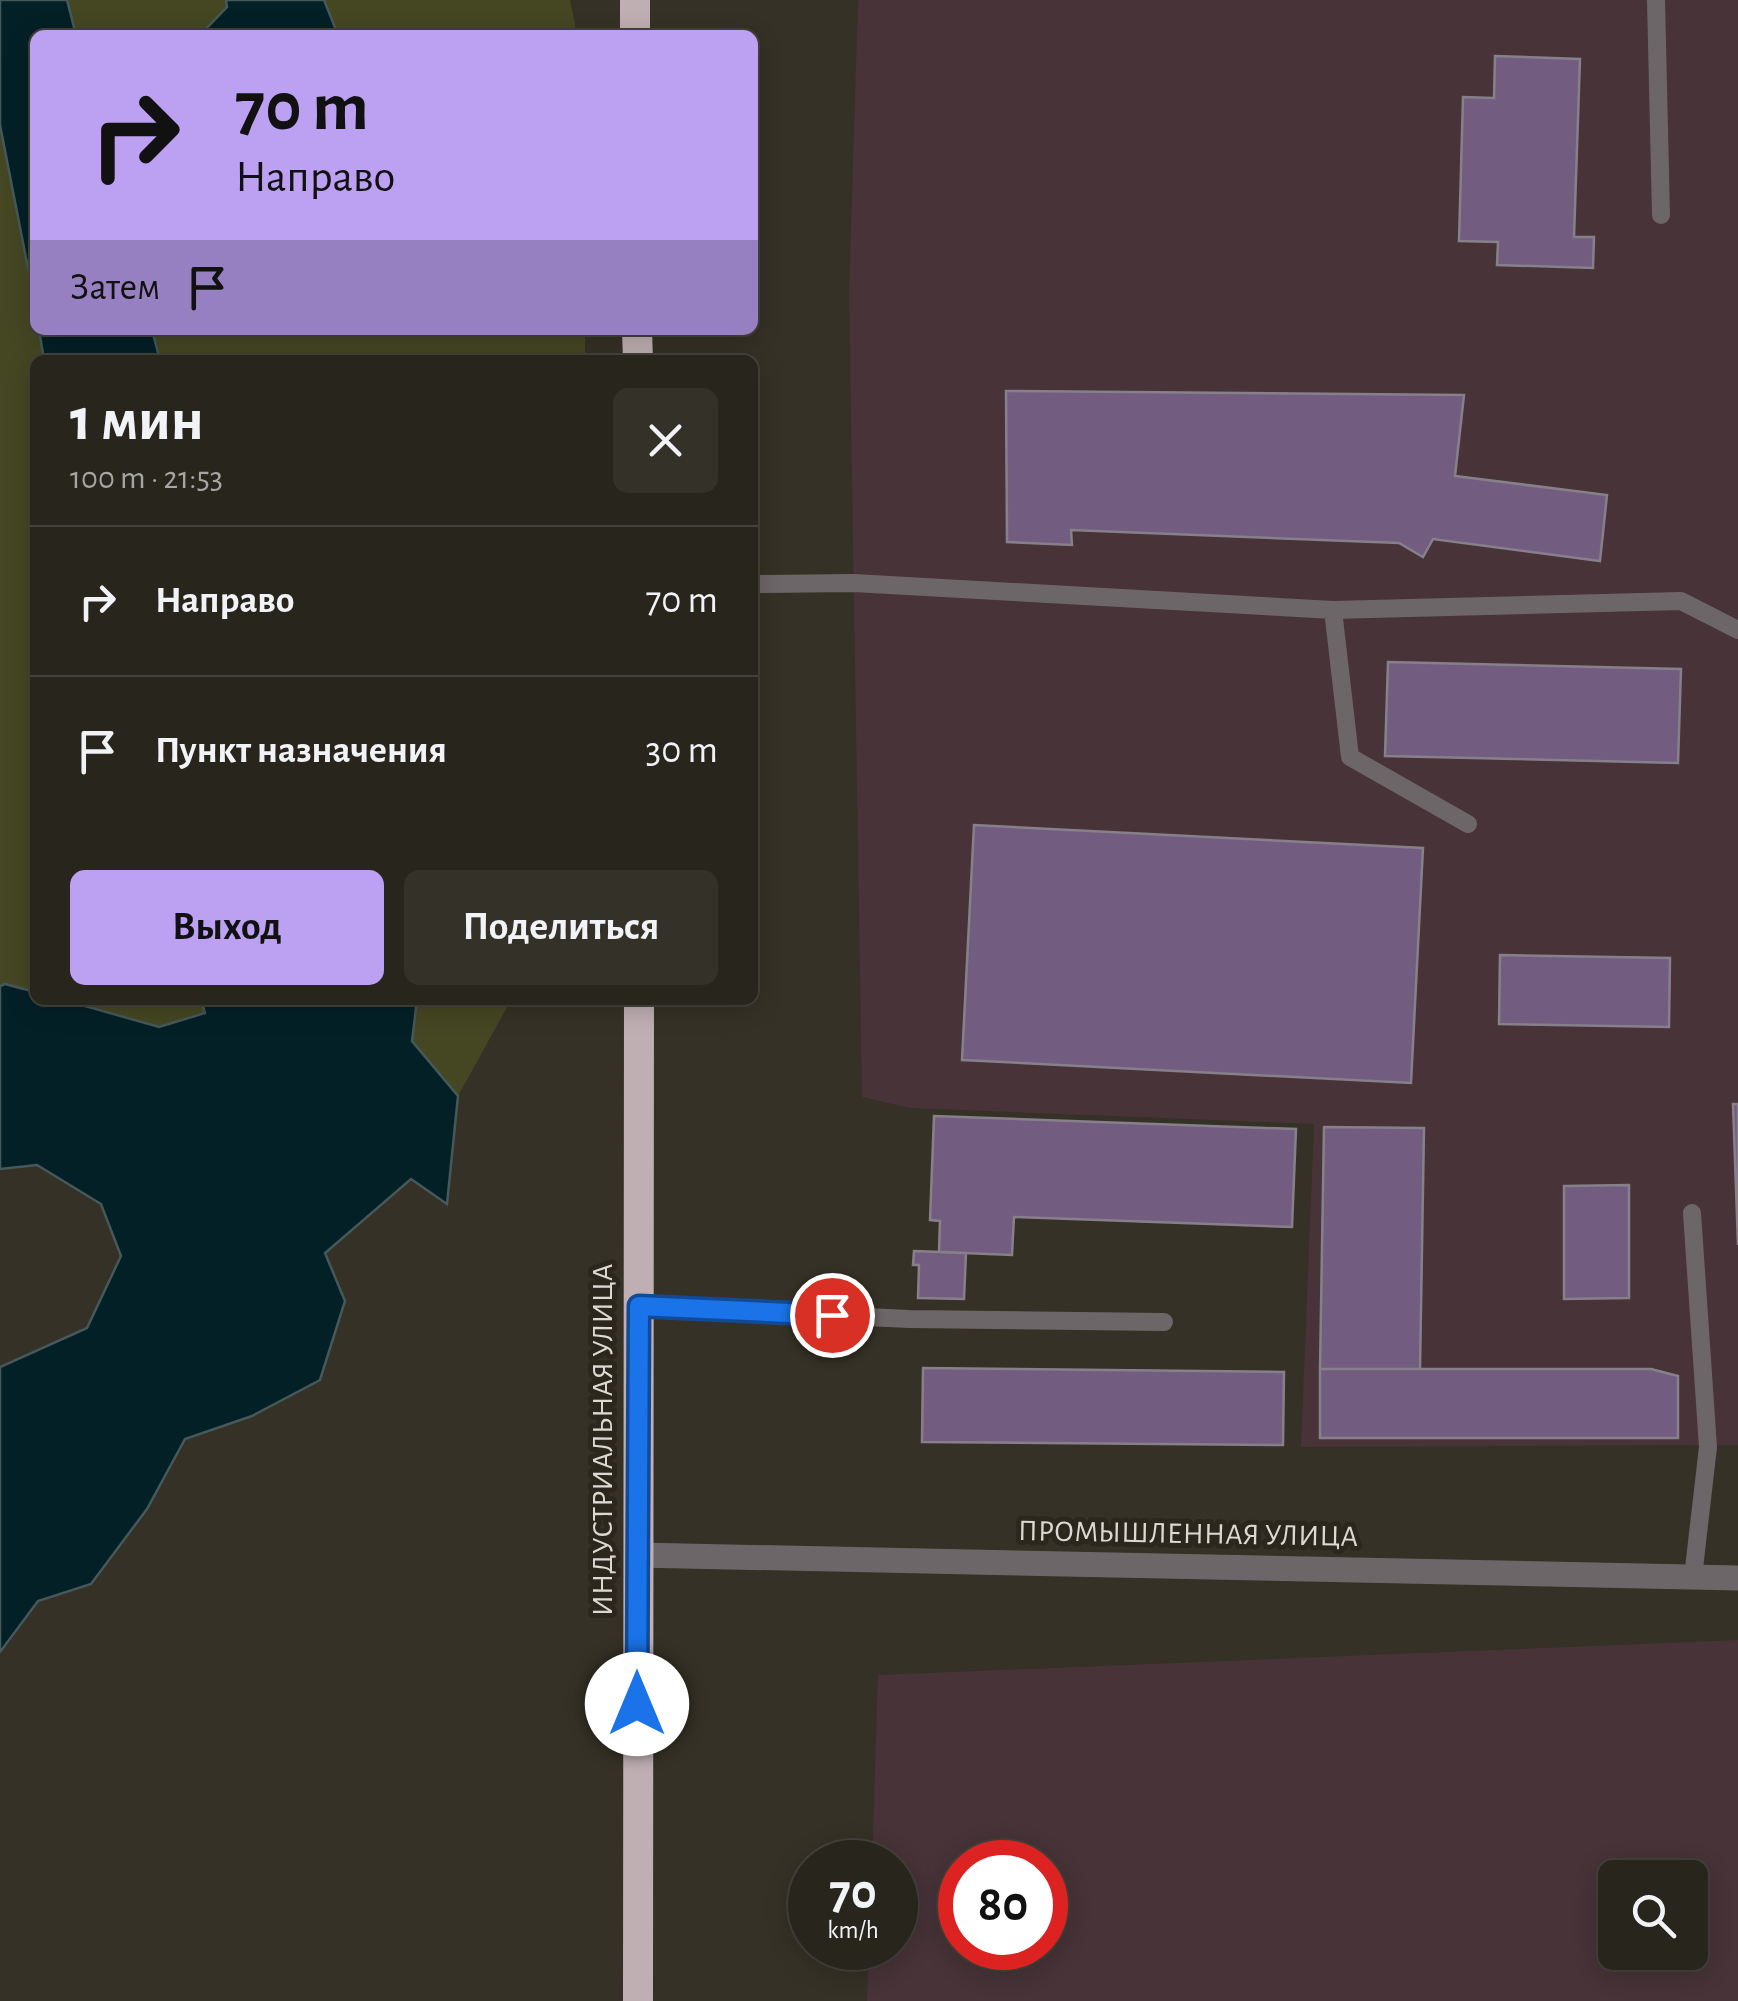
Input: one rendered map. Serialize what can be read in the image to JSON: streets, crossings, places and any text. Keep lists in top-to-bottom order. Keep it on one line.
{"streets":{"highway":["ИНДУСТРИАЛЬНАЯ УЛИЦА"],"street":["ПРОМЫШЛЕННАЯ УЛИЦА"]},"crossings":[["ИНДУСТРИАЛЬНАЯ УЛИЦА","ПРОМЫШЛЕННАЯ УЛИЦА"]],"page":{"turn":["70 m","Направо"],"then":"Затем","heading":["1 мин","100 m · 21:53"],"list":[{"name":"Направо","value":"70 m"},{"name":"Пункт назначения","value":"30 m"}],"buttons":["Выход","Поделиться"],"speed":"70 km/h","limit":"80"}}
